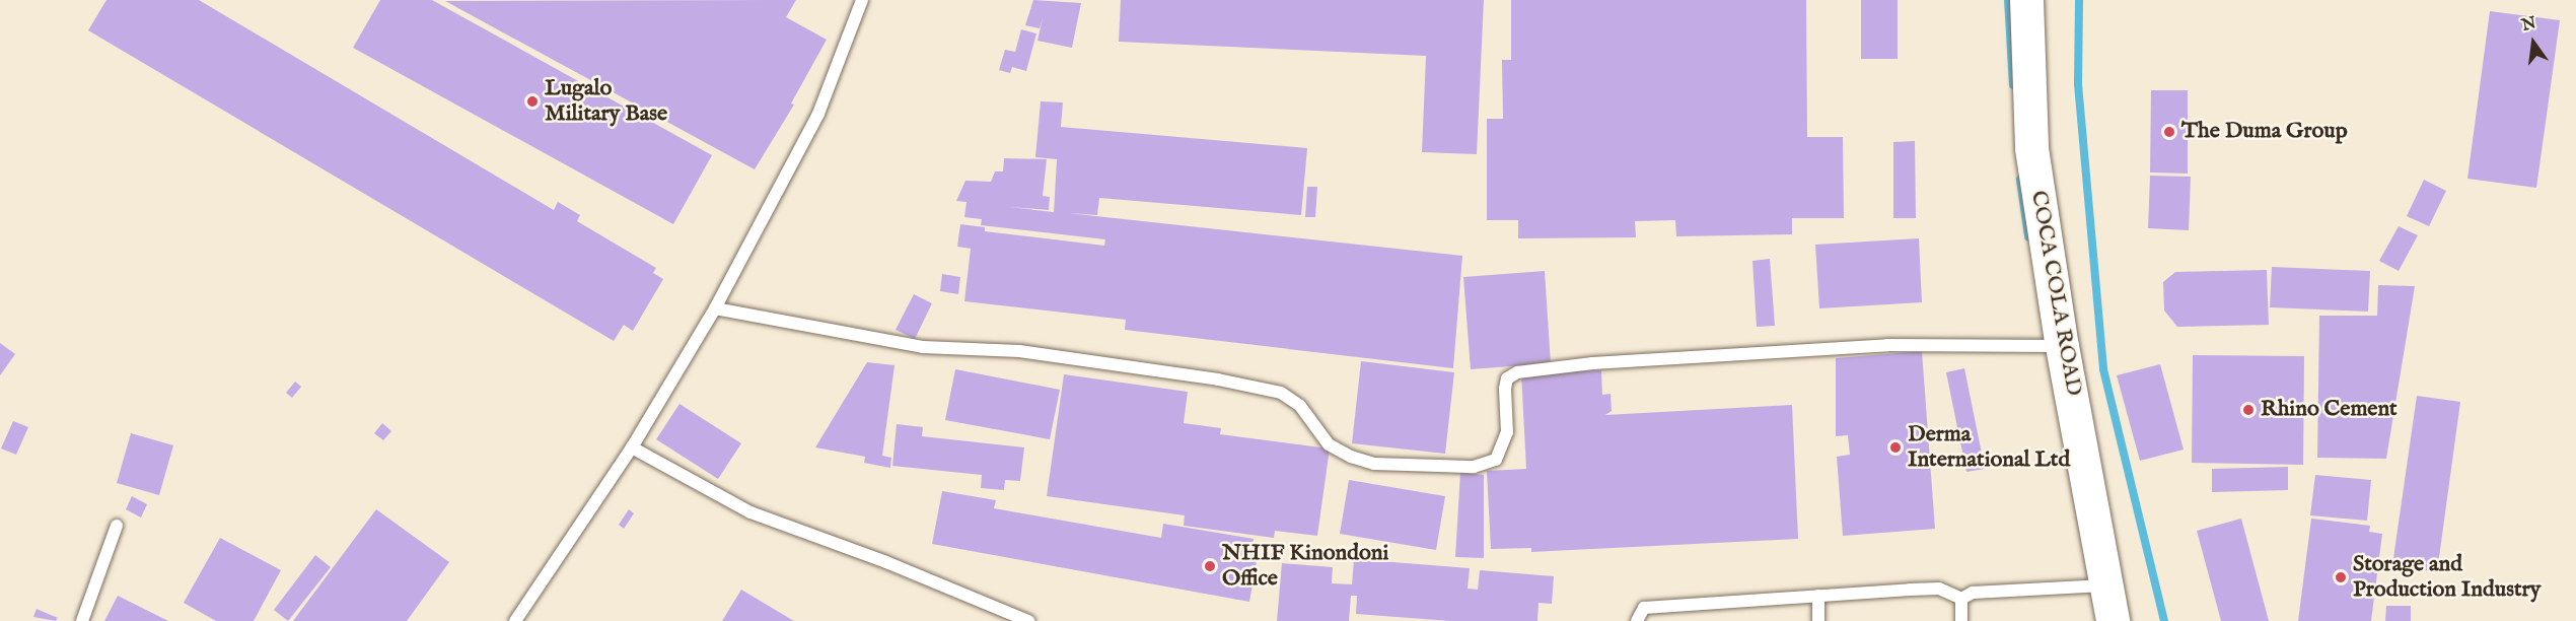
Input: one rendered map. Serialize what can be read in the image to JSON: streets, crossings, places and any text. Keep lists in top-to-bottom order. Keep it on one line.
{"streets":{"main road":["COCA COLA ROAD"]},"places":["Lugalo Military Base","The Duma Group","Rhino Cement","Derma International Ltd","NHIF Kinondoni Office","Storage and Production Industry"],"north":"top"}
